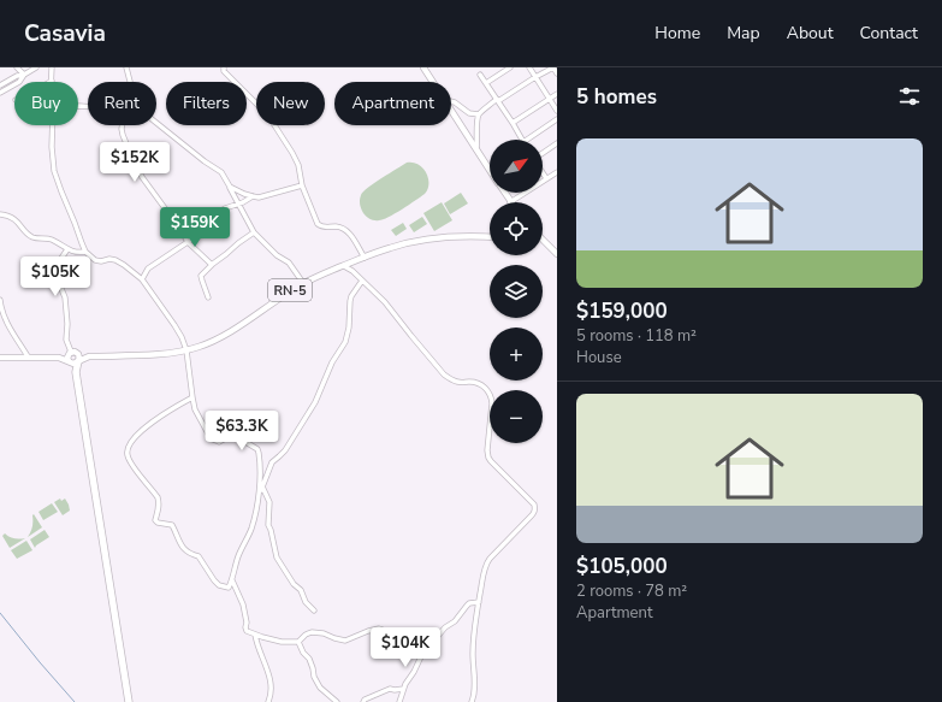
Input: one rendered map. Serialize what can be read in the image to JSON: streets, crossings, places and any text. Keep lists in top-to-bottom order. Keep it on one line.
{"streets":{"main road":["RN-5"]},"north":"top right","page":{"header":"Casavia","nav":["Home","Map","About","Contact"],"heading":"5 homes","chip":["Buy","Rent","Filters","New","Apartment"],"list":[{"name":"$159,000","note":"5 rooms · 118 m² · House"},{"name":"$105,000","note":"2 rooms · 78 m² · Apartment"}],"map_buttons":["+","−"],"price":["$152K","$159K","$105K","$63.3K","$104K"]}}
